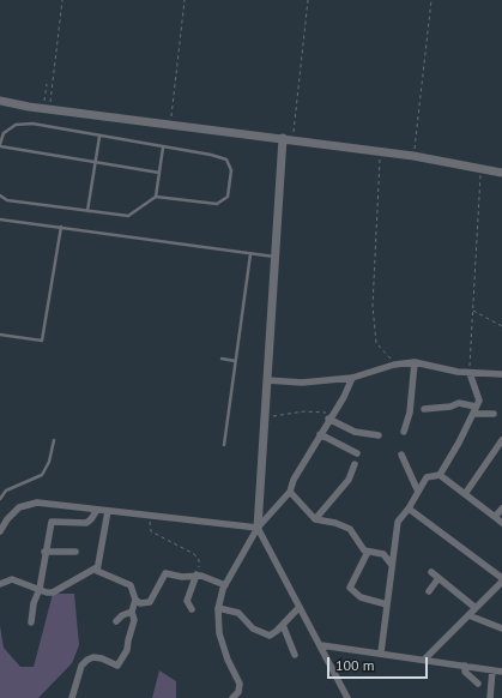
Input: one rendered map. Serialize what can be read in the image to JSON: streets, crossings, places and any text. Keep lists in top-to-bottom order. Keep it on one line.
{"scale_bar":"100 m"}
